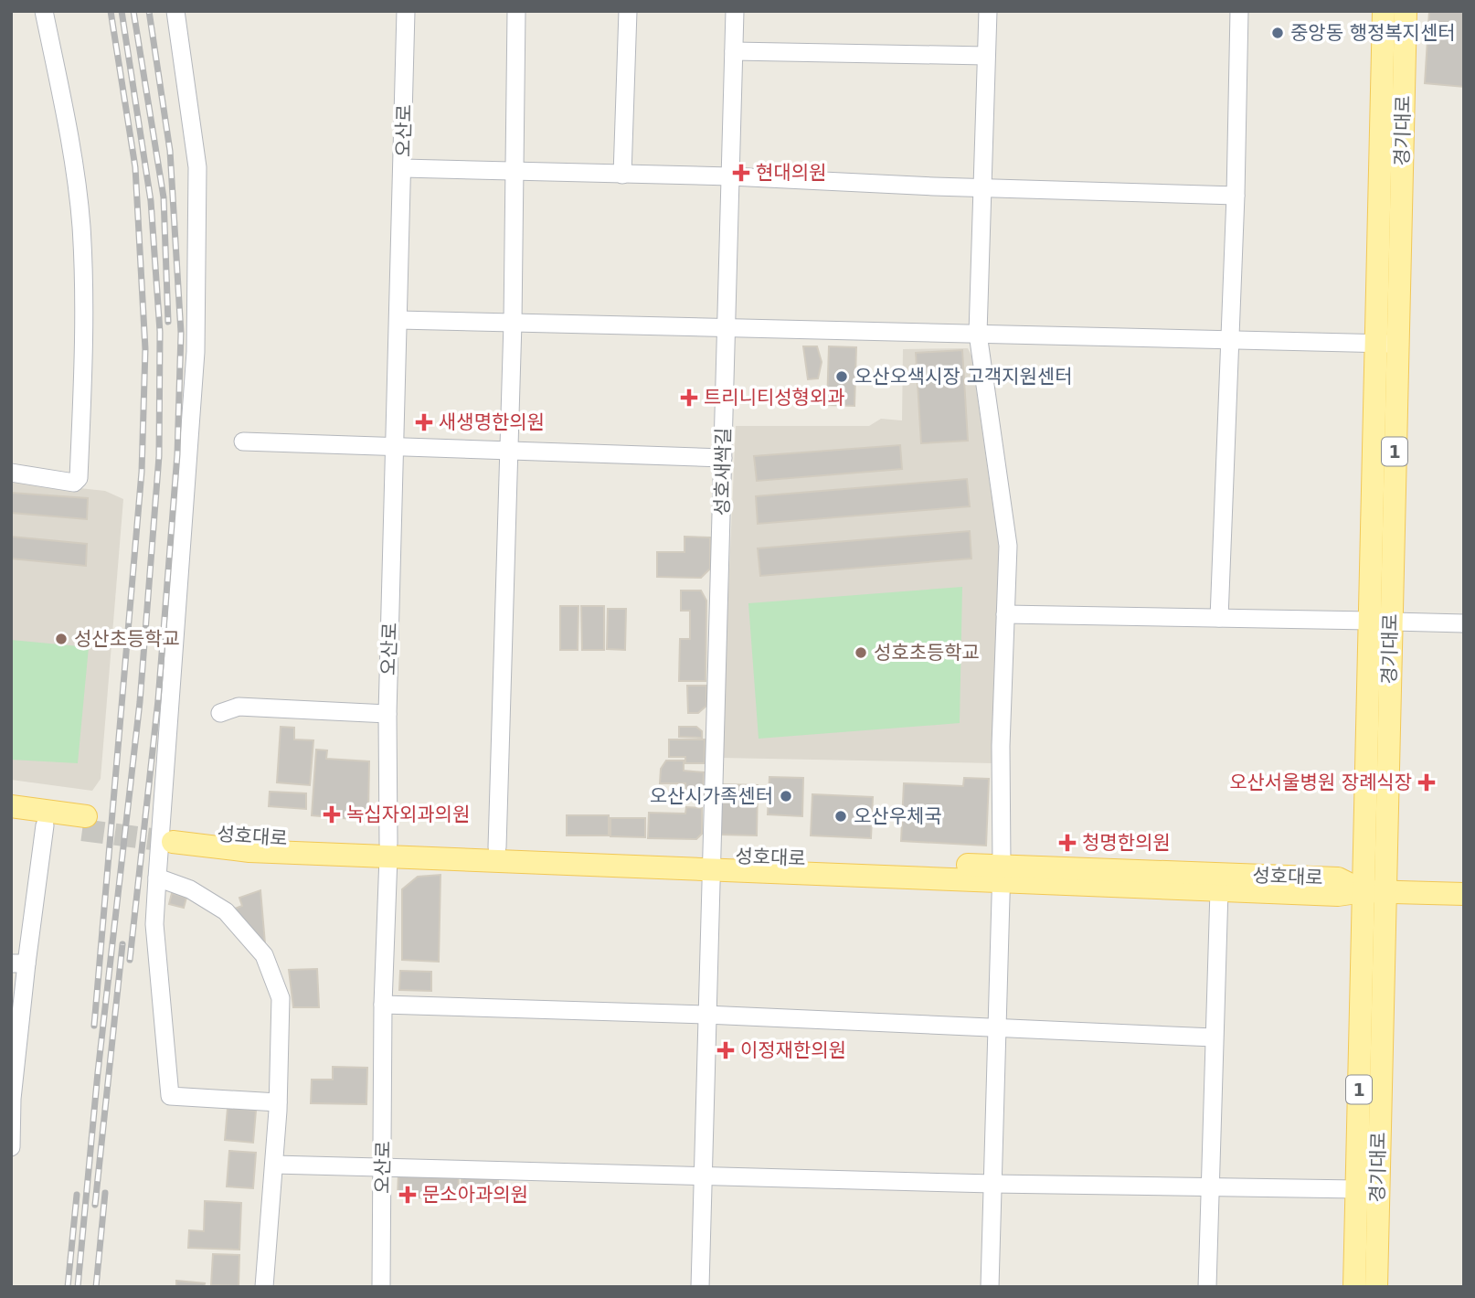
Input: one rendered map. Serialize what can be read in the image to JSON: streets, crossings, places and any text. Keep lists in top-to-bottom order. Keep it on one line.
{"streets":{"main road":["경기대로","1","성호대로"],"street":["오산로","성호새싹길"]},"crossings":[["오산로","성호대로"],["경기대로","성호대로"],["성호새싹길","성호대로"]],"places":{"other":["중앙동 행정복지센터","오산오색시장 고객지원센터","성산초등학교","성호초등학교","오산시가족센터","오산우체국"],"health":["현대의원","트리니티성형외과","새생명한의원","오산서울병원 장례식장","녹십자외과의원","청명한의원","이정재한의원","문소아과의원"]}}
